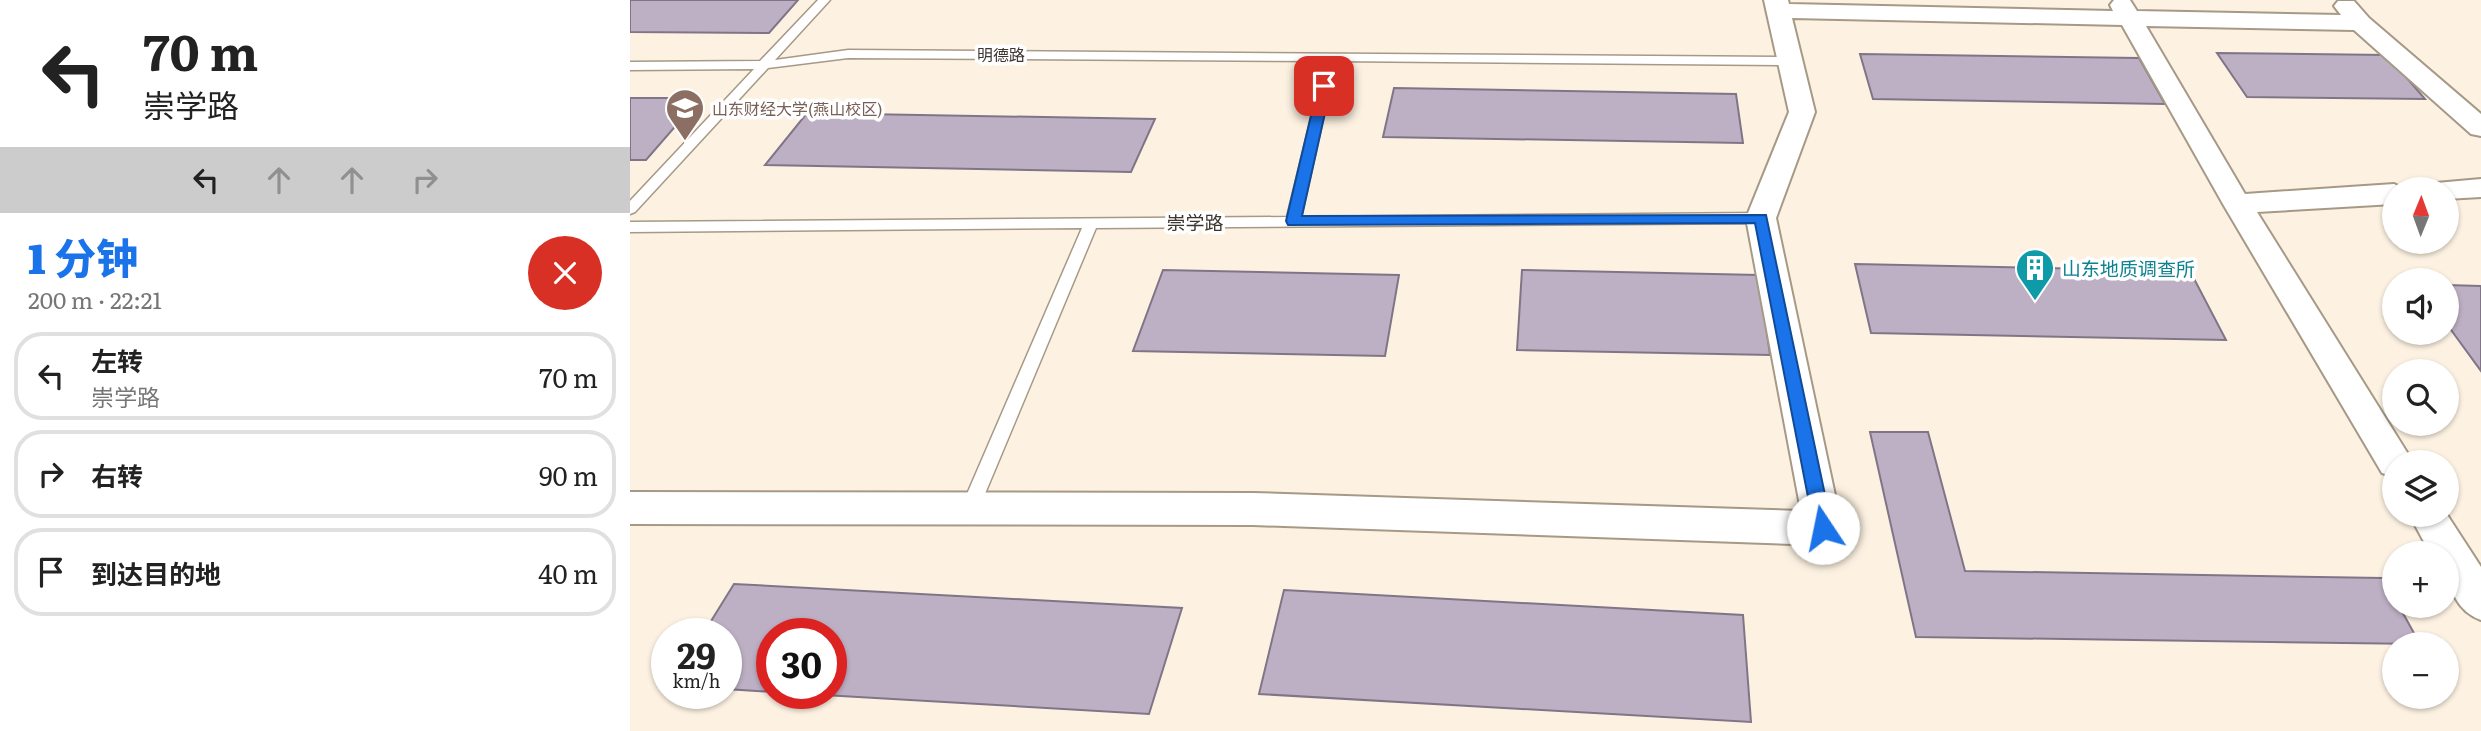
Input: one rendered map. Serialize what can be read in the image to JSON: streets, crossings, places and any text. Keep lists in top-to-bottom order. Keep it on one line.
{"streets":{"lane":["明德路","崇学路"]},"places":{"school or university":["山东财经大学(燕山校区)"],"building":["山东地质调查所"]},"north":"top","page":{"turn":["70 m","崇学路"],"map_buttons":["+","−"],"heading":["1 分钟","200 m · 22:21"],"list":[{"name":"左转","note":"崇学路","value":"70 m"},{"name":"右转","value":"90 m"},{"name":"到达目的地","value":"40 m"}],"speed":"29 km/h","limit":"30"}}
